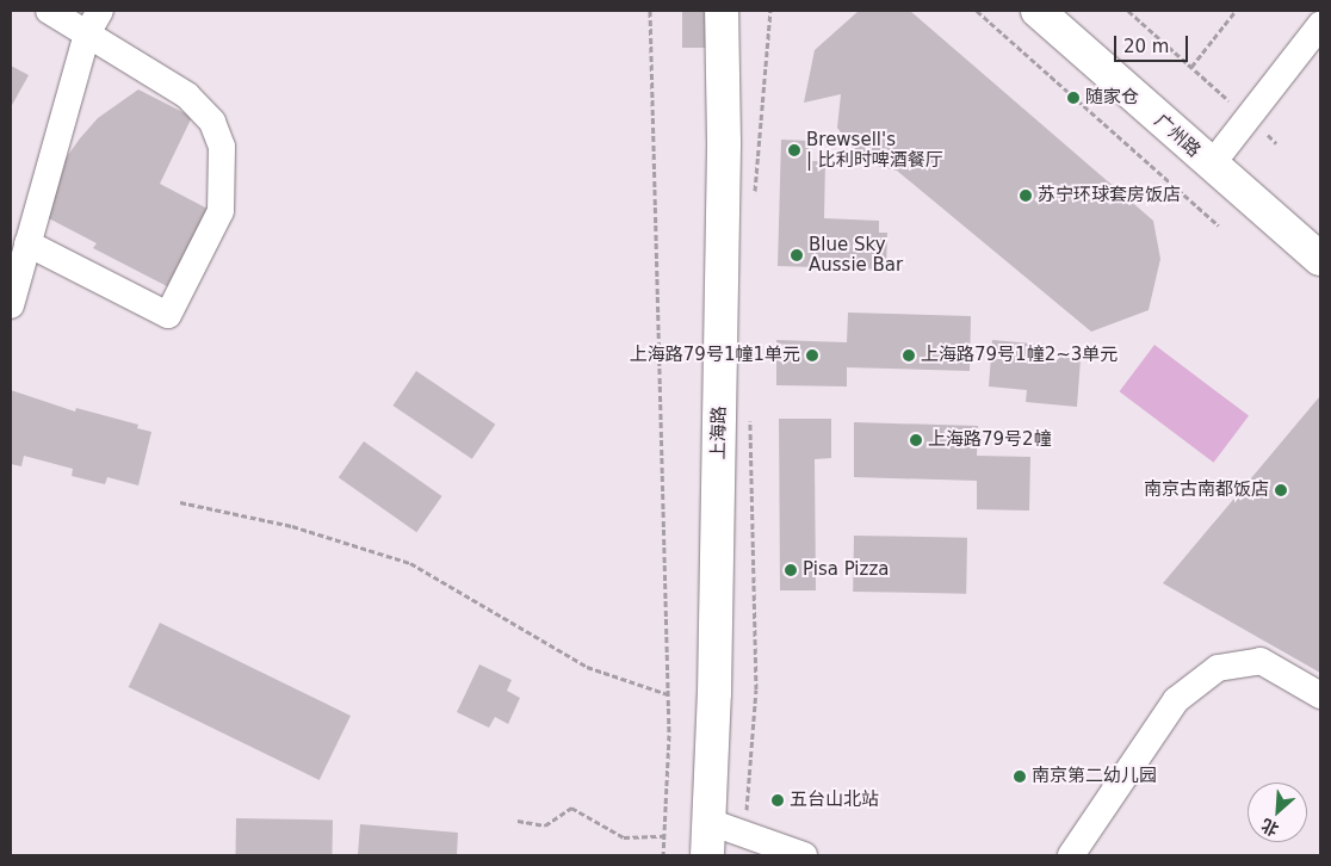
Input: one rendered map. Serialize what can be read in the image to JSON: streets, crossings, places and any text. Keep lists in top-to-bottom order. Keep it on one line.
{"streets":{"main road":["广州路","上海路"]},"places":["随家仓","Brewsell's | 比利时啤酒餐厅","苏宁环球套房饭店","Blue Sky Aussie Bar","上海路79号1幢1单元","上海路79号1幢2~3单元","上海路79号2幢","南京古南都饭店","Pisa Pizza","南京第二幼儿园","五台山北站"],"scale_bar":"20 m","north":"bottom left"}
